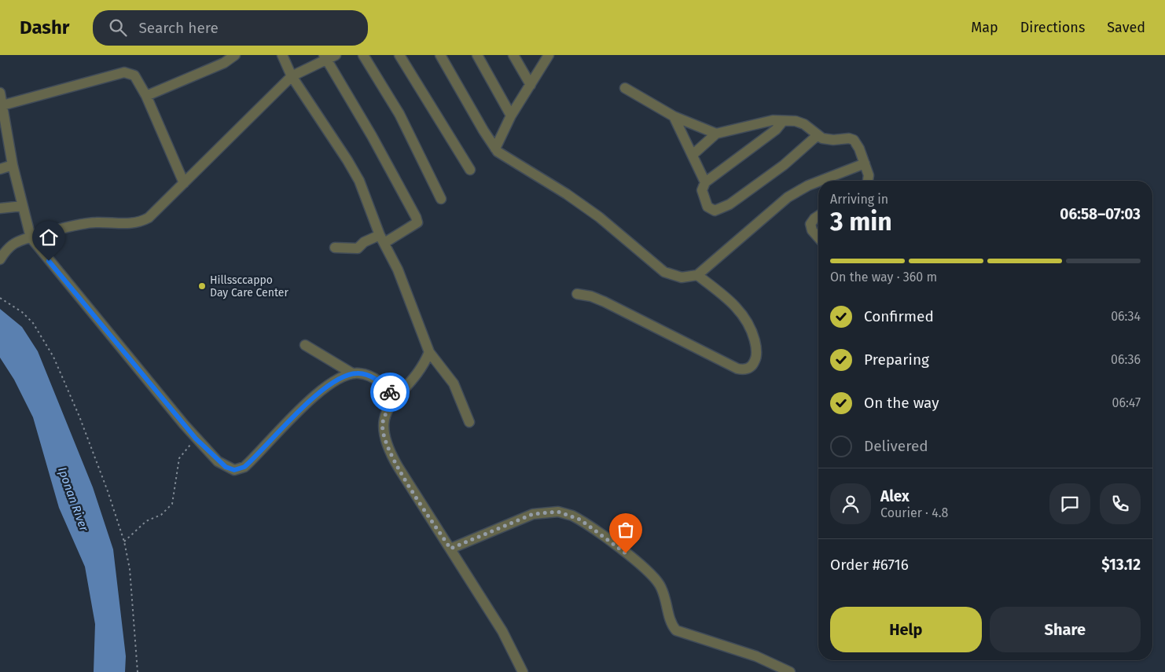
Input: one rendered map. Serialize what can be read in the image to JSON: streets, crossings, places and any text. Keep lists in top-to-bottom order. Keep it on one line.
{"water":["Iponan River"],"places":["Hillssccappo Day Care Center"],"page":{"header":"Dashr","search":"Search here","nav":["Map","Directions","Saved"],"heading":["3 min","Arriving in","06:58–07:03"],"panel":["Alex","Courier · 4.8","Order #6716","$13.12"],"bar":"On the way · 360 m","list":[["Confirmed","06:34"],["Preparing","06:36"],["On the way","06:47"],"Delivered"],"buttons":["Help","Share"]}}
